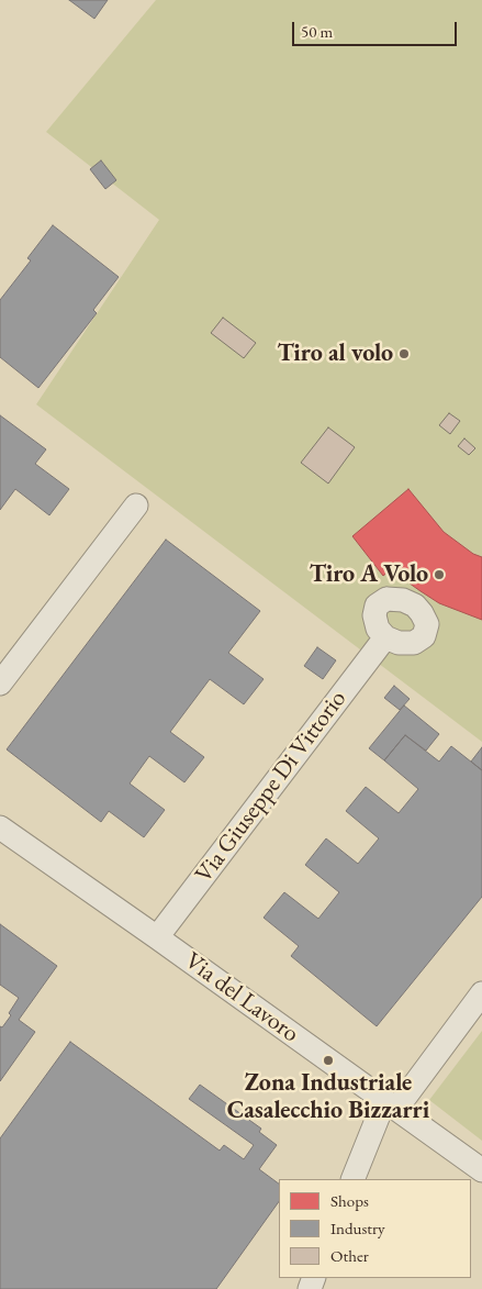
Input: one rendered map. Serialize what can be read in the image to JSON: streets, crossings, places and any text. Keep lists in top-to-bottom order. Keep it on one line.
{"streets":{"street":["Via Giuseppe Di Vittorio","Via del Lavoro"]},"crossings":[["Via Giuseppe Di Vittorio","Via del Lavoro"]],"places":["Tiro al volo","Tiro A Volo","Zona Industriale Casalecchio Bizzarri"],"legend":["Shops","Industry","Other"],"scale_bar":"50 m"}
